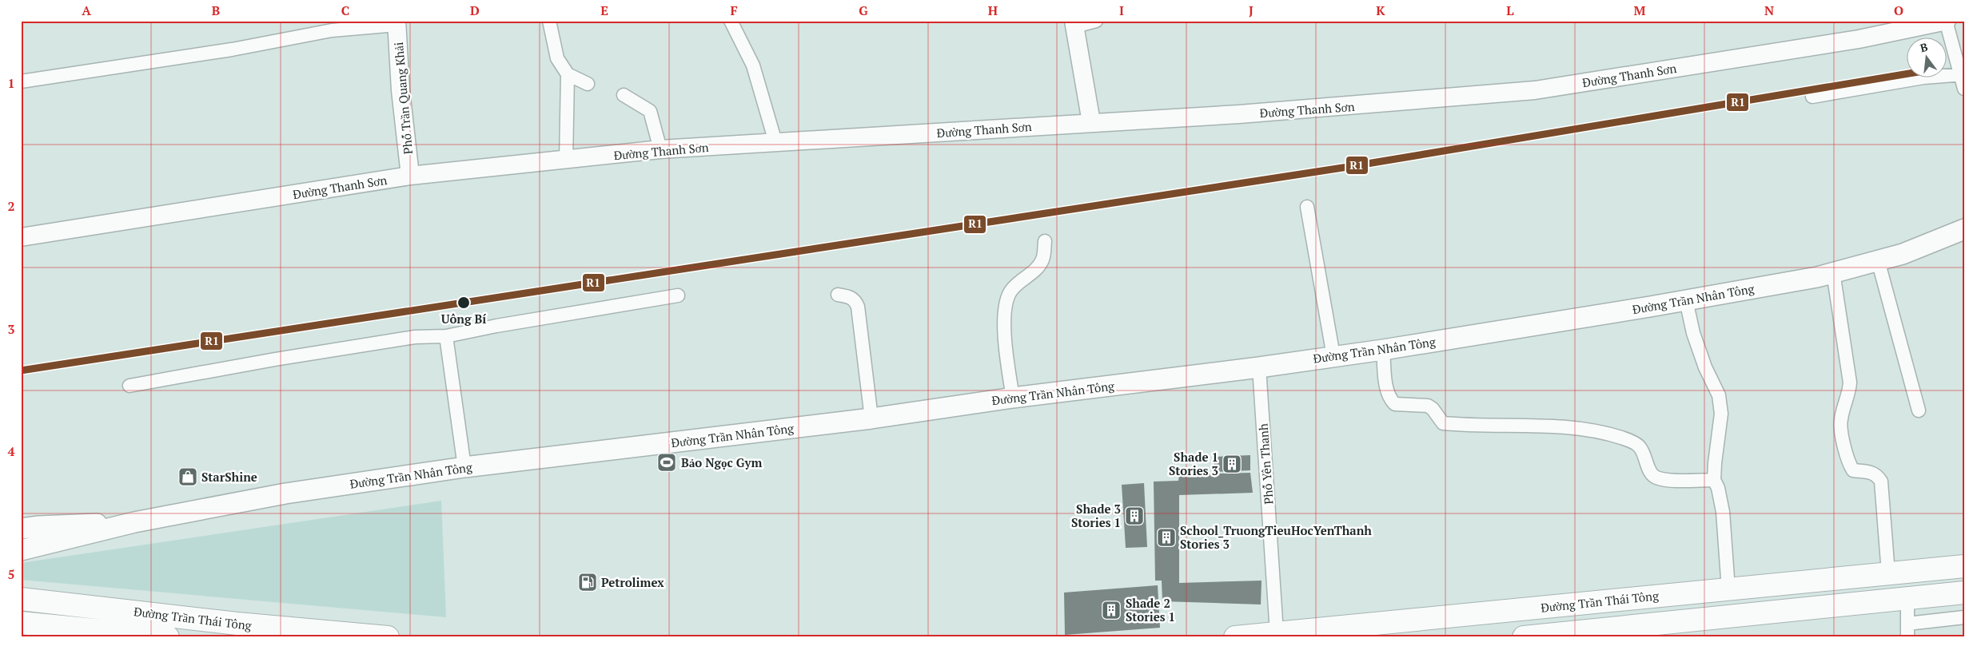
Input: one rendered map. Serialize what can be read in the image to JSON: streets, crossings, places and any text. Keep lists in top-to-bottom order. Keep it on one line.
{"streets":{"highway":["Đường Trần Thái Tông"],"main road":["Đường Trần Nhân Tông"],"street":["Đường Thanh Sơn","Phố Trần Quang Khải","Phố Yên Thanh"]},"crossings":[["Đường Thanh Sơn","Phố Trần Quang Khải"],["Đường Trần Nhân Tông","Phố Yên Thanh"],["Phố Yên Thanh","Đường Trần Thái Tông"]],"places":{"other":["Uông Bí"],"sports":["Bảo Ngọc Gym"],"building":["Shade 1 Stories 3","Shade 3 Stories 1","School_TruongTieuHocYenThanh Stories 3","Shade 2 Stories 1"],"shop":["StarShine"],"fuel station":["Petrolimex"]},"lines":["transit line R1"],"north":"top","grid":{"columns":["A","B","C","D","E","F","G","H","I","J","K","L","M","N","O"],"rows":["1","2","3","4","5"]}}
